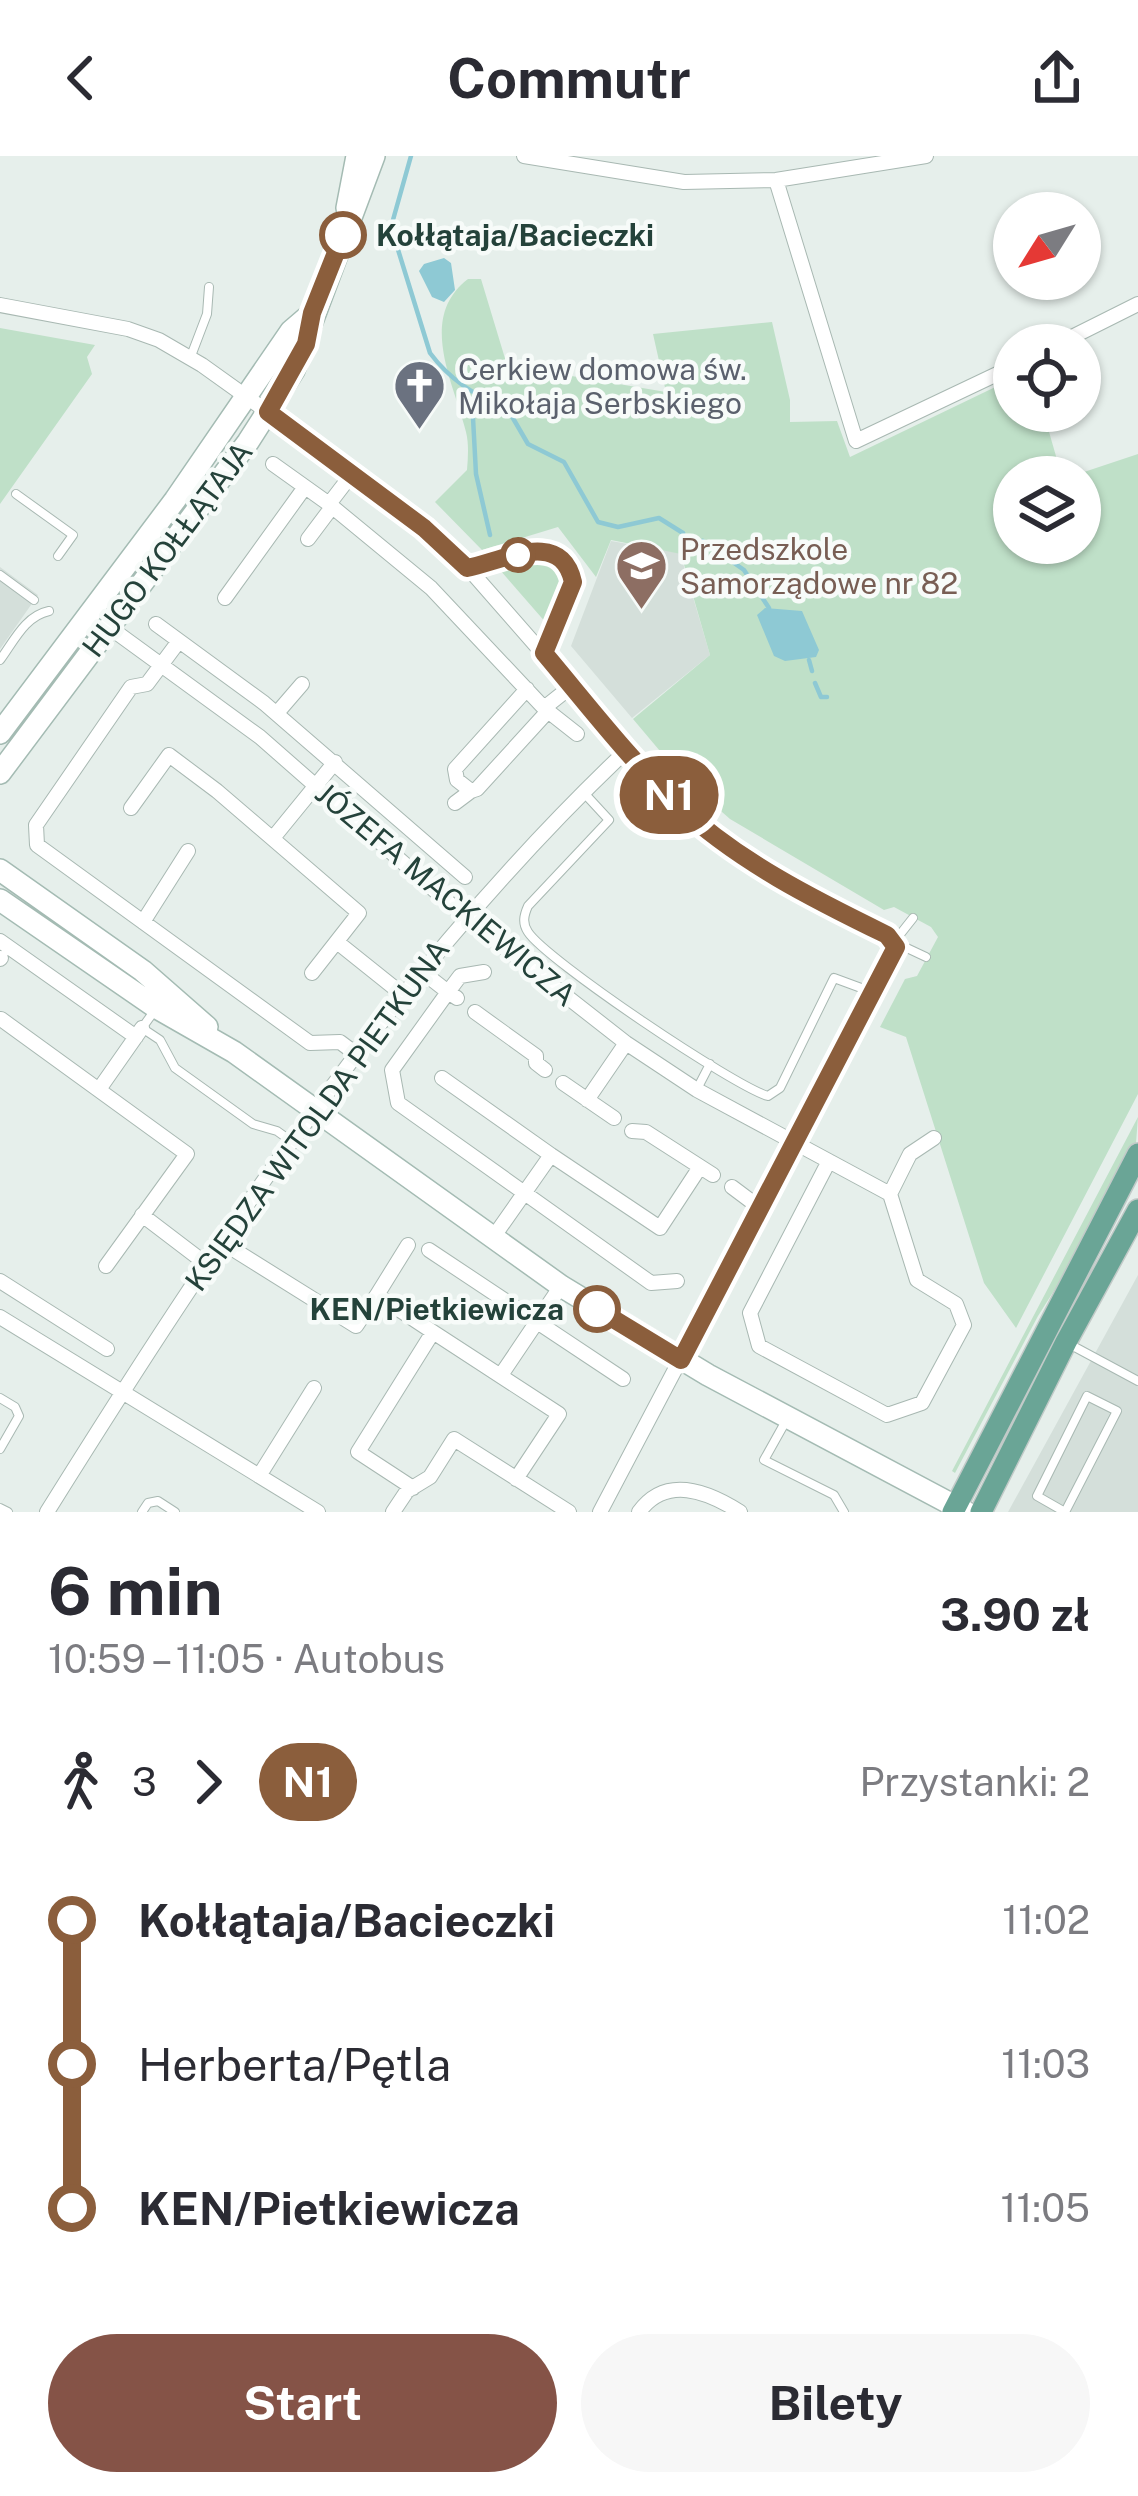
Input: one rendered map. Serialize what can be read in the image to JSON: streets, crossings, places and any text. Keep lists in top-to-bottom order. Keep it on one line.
{"streets":{"street":["HUGO KOŁŁĄTAJA","JÓZEFA MACKIEWICZA","KSIĘDZA WITOLDA PIETKUNA"]},"crossings":[["HUGO KOŁŁĄTAJA","JÓZEFA MACKIEWICZA"],["JÓZEFA MACKIEWICZA","KSIĘDZA WITOLDA PIETKUNA"]],"places":{"other":["Kołłątaja/Bacieczki","KEN/Pietkiewicza"],"church":["Cerkiew domowa św. Mikołaja Serbskiego"],"school or university":["Przedszkole Samorządowe nr 82"]},"lines":["bus line N1"],"north":"bottom left","page":{"header":"Commutr","on_map":"N1","heading":["6 min","10:59 – 11:05 · Autobus","3.90 zł"],"legs":["3","N1","Przystanki: 2"],"list":[{"name":"Kołłątaja/Bacieczki","value":"11:02"},{"name":"Herberta/Pętla","value":"11:03"},{"name":"KEN/Pietkiewicza","value":"11:05"}],"buttons":["Start","Bilety"]}}
